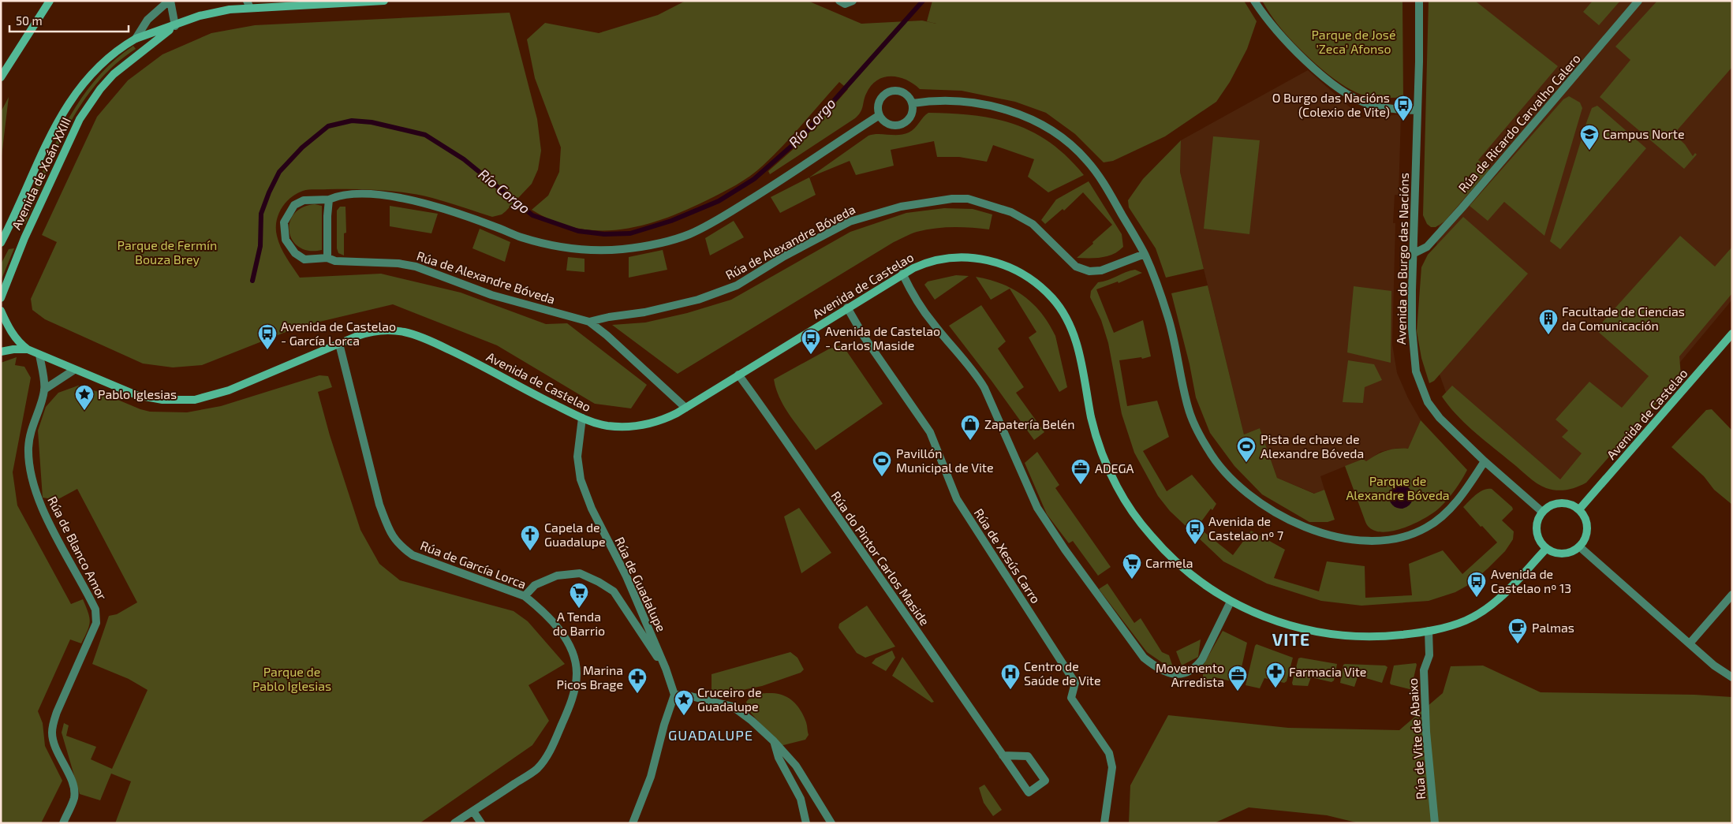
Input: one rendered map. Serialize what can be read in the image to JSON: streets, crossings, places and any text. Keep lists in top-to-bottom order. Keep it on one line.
{"streets":{"street":["Rúa de Ricardo Carvalho Calero","Avenida de Xoán XXIII","Rúa de Alexandre Bóveda","Avenida do Burgo das Nacións","Avenida de Castelao","Rúa de Blanco Amor","Rúa de Xesús Carro","Rúa do Pintor Carlos Maside","Rúa de García Lorca","Rúa de Guadalupe","Rúa de Vite de Abaixo"]},"crossings":[["Rúa de Ricardo Carvalho Calero","Avenida do Burgo das Nacións"],["Rúa de Alexandre Bóveda","Avenida de Castelao"],["Avenida do Burgo das Nacións","Avenida de Castelao"],["Avenida de Castelao","Rúa de Blanco Amor"],["Avenida de Castelao","Rúa de Xesús Carro"],["Avenida de Castelao","Rúa do Pintor Carlos Maside"],["Avenida de Castelao","Rúa de García Lorca"],["Avenida de Castelao","Rúa de Guadalupe"],["Avenida de Castelao","Rúa de Vite de Abaixo"],["Rúa de García Lorca","Rúa de Guadalupe"]],"districts":["VITE","GUADALUPE"],"water":["Río Corgo"],"parks":["Parque de José 'Zeca' Afonso","Parque de Fermín Bouza Brey","Parque de Alexandre Bóveda","Parque de Pablo Iglesias"],"places":{"bus stop":["O Burgo das Nacións (Colexio de Vite)","Avenida de Castelao - García Lorca","Avenida de Castelao - Carlos Maside","Avenida de Castelao nº 7","Avenida de Castelao nº 13"],"school or university":["Campus Norte"],"building":["Facultade de Ciencias da Comunicación"],"place":["Pablo Iglesias","Cruceiro de Guadalupe"],"shop":["Zapatería Belén"],"sports":["Pista de chave de Alexandre Bóveda","Pavillón Municipal de Vite"],"office":["ADEGA","Movemento Arredista"],"church":["Capela de Guadalupe"],"supermarket":["Carmela","A Tenda do Barrio"],"cafe":["Palmas"],"pharmacy":["Farmacia Vite","Marina Picos Brage"],"hospital":["Centro de Saúde de Vite"]},"scale_bar":"50 m"}
